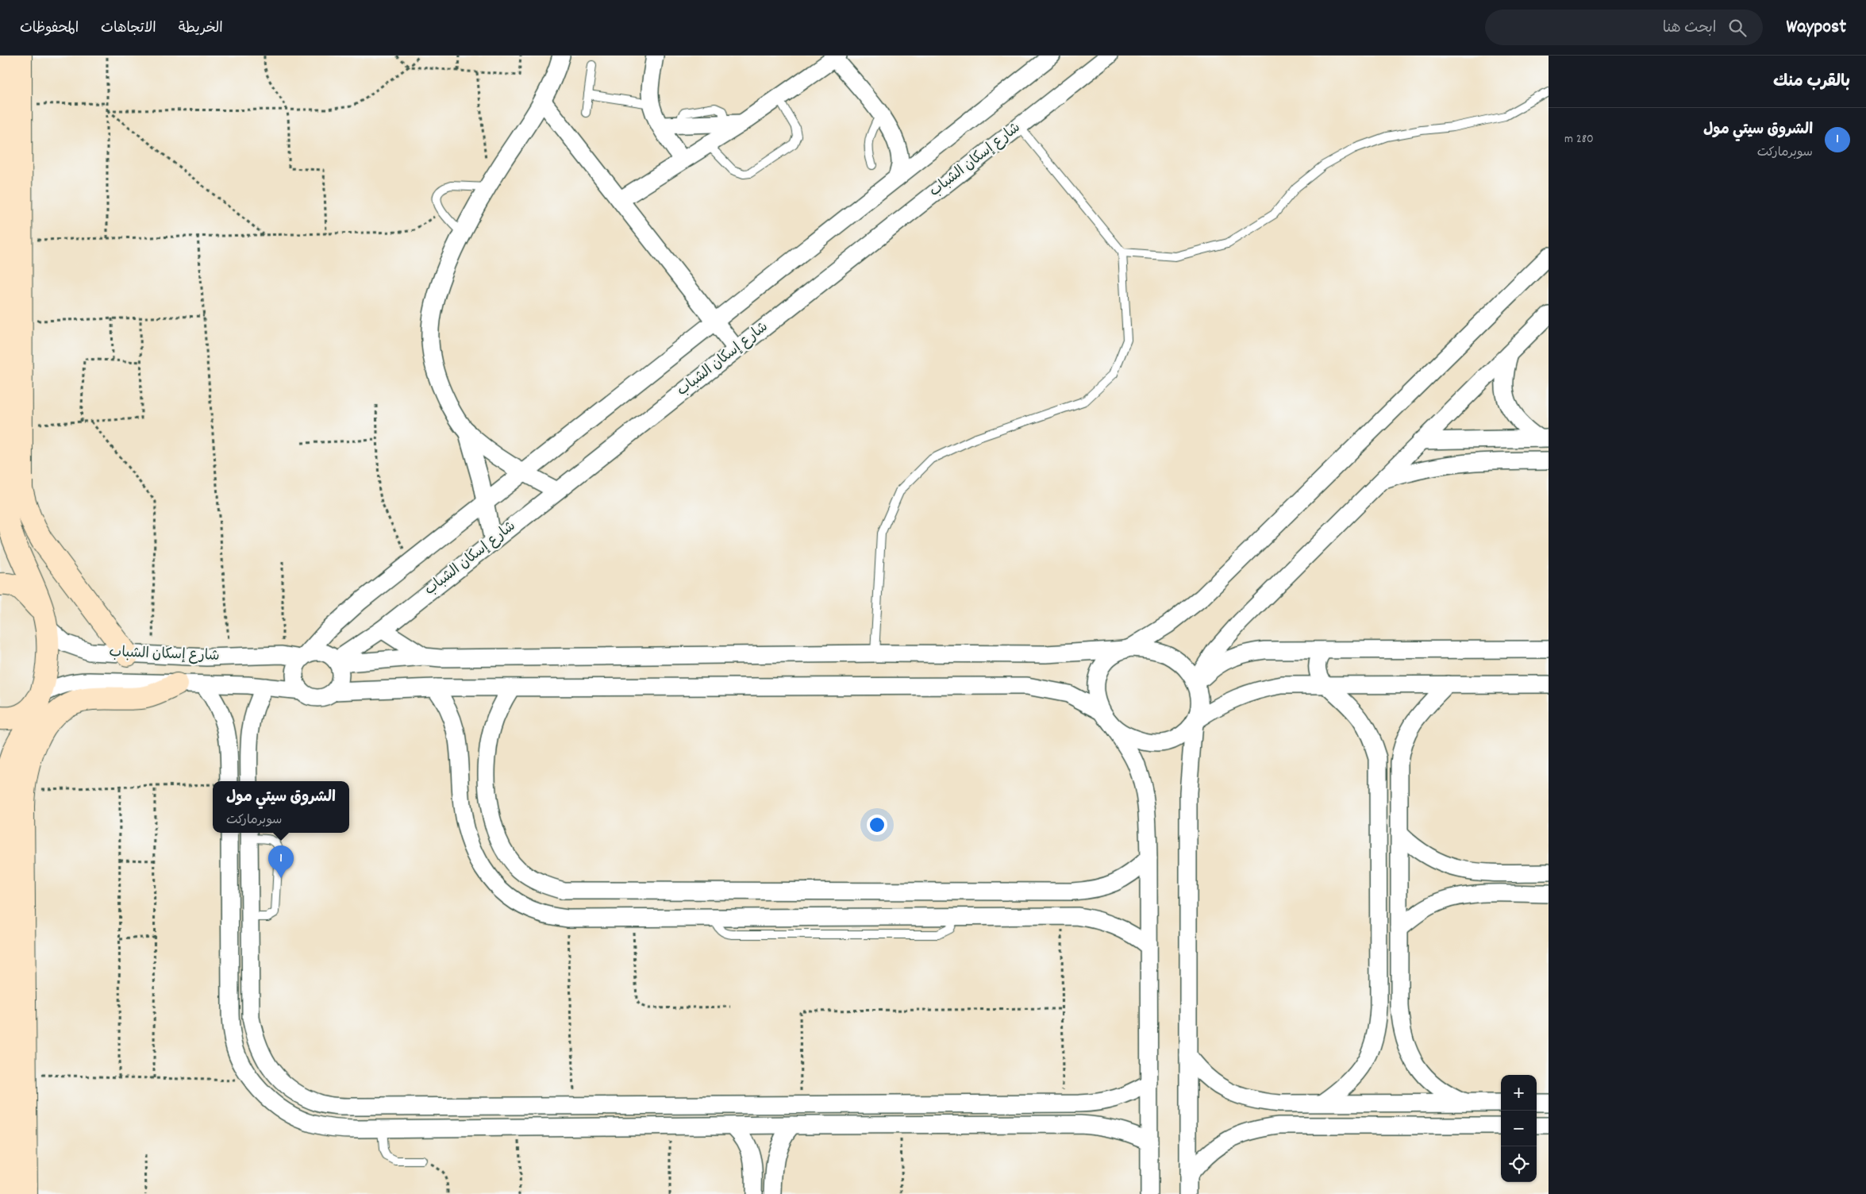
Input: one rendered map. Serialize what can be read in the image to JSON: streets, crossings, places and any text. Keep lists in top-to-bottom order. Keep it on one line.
{"streets":{"street":["شارع إسكان الشباب"]},"page":{"header":"Waypost","search":"ابحث هنا","nav":["الخريطة","الاتجاهات","المحفوظات"],"heading":"بالقرب منك","list":[{"mark":"1","name":"الشروق سيتي مول","note":"سوبرماركت","value":"280 m"}],"popup":["الشروق سيتي مول","سوبرماركت"],"pins":"1","map_buttons":["+","−"]}}
